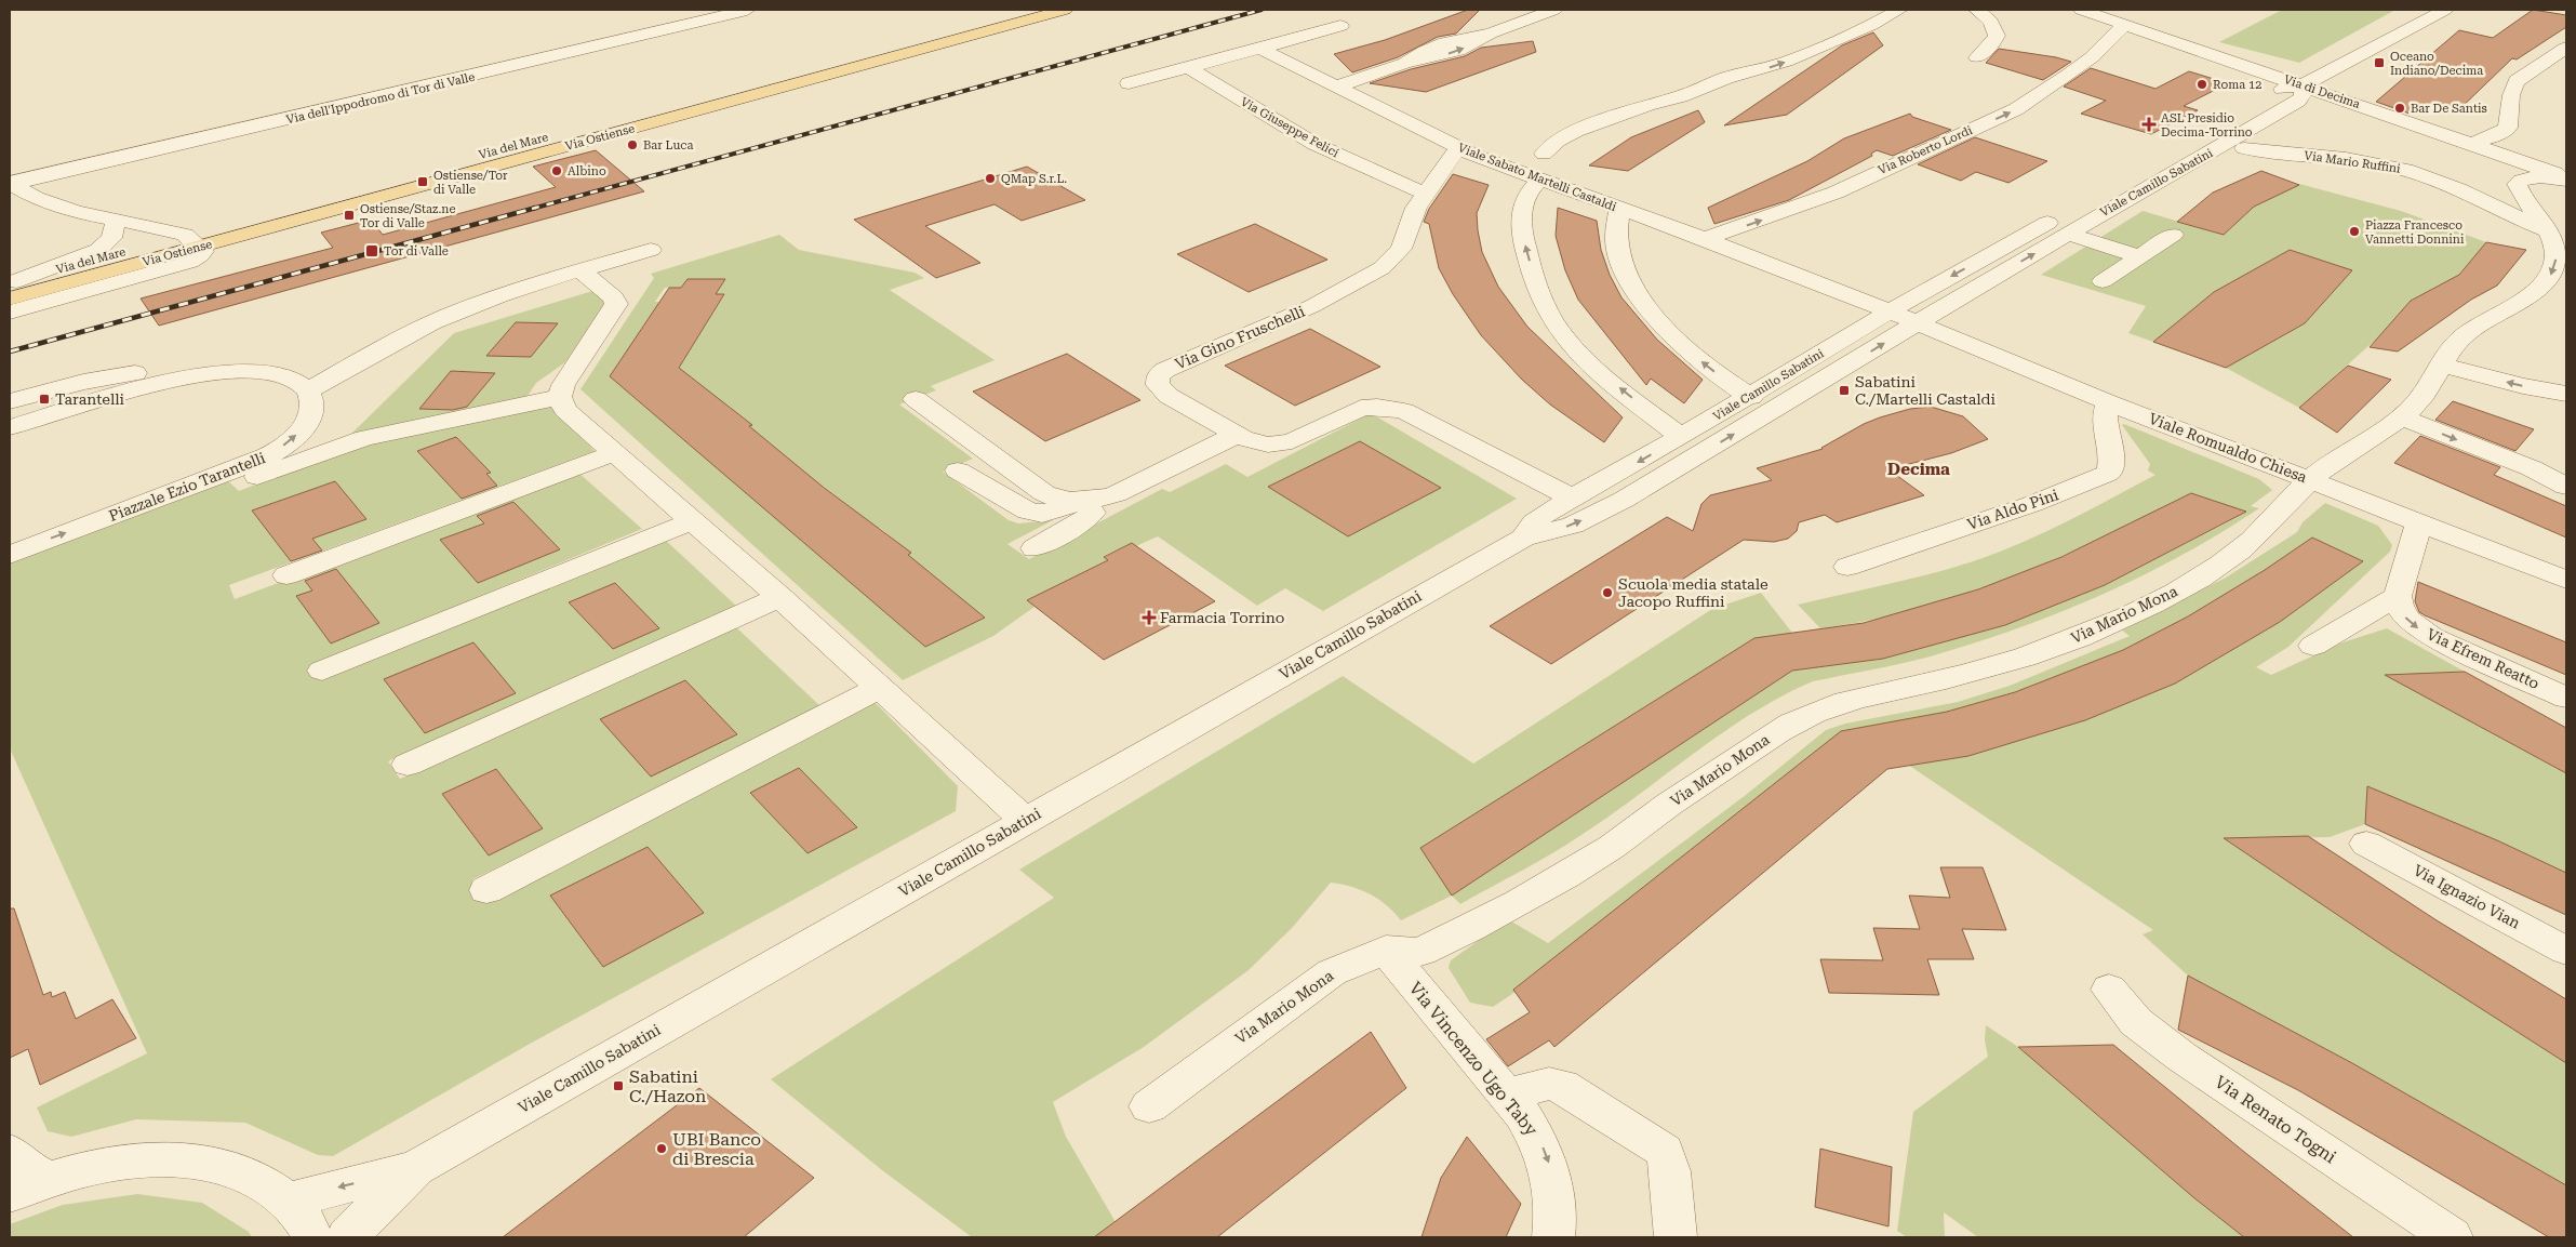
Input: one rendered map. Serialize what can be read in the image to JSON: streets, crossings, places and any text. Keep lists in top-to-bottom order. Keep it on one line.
{"streets":{"main road":["Via Ostiense","Via del Mare"],"street":["Via di Decima","Via dell'Ippodromo di Tor di Valle","Via Giuseppe Felici","Via Roberto Lordi","Via Mario Ruffini","Viale Sabato Martelli Castaldi","Viale Camillo Sabatini","Via Gino Fruschelli","Viale Romualdo Chiesa","Piazzale Ezio Tarantelli","Via Aldo Pini","Via Mario Mona","Via Efrem Reatto","Via Ignazio Vian","Via Vincenzo Ugo Taby","Via Renato Togni"]},"crossings":[["Via di Decima","Via Roberto Lordi"],["Via di Decima","Viale Camillo Sabatini"],["Via di Decima","Via Mario Mona"],["Via Giuseppe Felici","Via Gino Fruschelli"],["Via Ostiense","Via del Mare"],["Via Roberto Lordi","Viale Sabato Martelli Castaldi"],["Via Mario Ruffini","Via Mario Mona"],["Viale Sabato Martelli Castaldi","Viale Camillo Sabatini"],["Viale Sabato Martelli Castaldi","Via Gino Fruschelli"],["Viale Sabato Martelli Castaldi","Viale Romualdo Chiesa"],["Viale Camillo Sabatini","Via Gino Fruschelli"],["Viale Camillo Sabatini","Viale Romualdo Chiesa"],["Viale Romualdo Chiesa","Via Aldo Pini"],["Viale Romualdo Chiesa","Via Mario Mona"],["Via Mario Mona","Via Vincenzo Ugo Taby"]],"one_way":["Via Efrem Reatto","Via Vincenzo Ugo Taby"],"districts":["Decima"],"places":{"transit":["Oceano Indiano/Decima","Ostiense/Tor di Valle","Ostiense/Staz.ne Tor di Valle","Tor di Valle","Sabatini C./Martelli Castaldi","Tarantelli","Sabatini C./Hazon"],"other":["Roma 12","Bar De Santis","Bar Luca","Albino","QMap S.r.L.","Piazza Francesco Vannetti Donnini","Scuola media statale Jacopo Ruffini","UBI Banco di Brescia"],"health":["ASL Presidio Decima-Torrino","Farmacia Torrino"]}}
